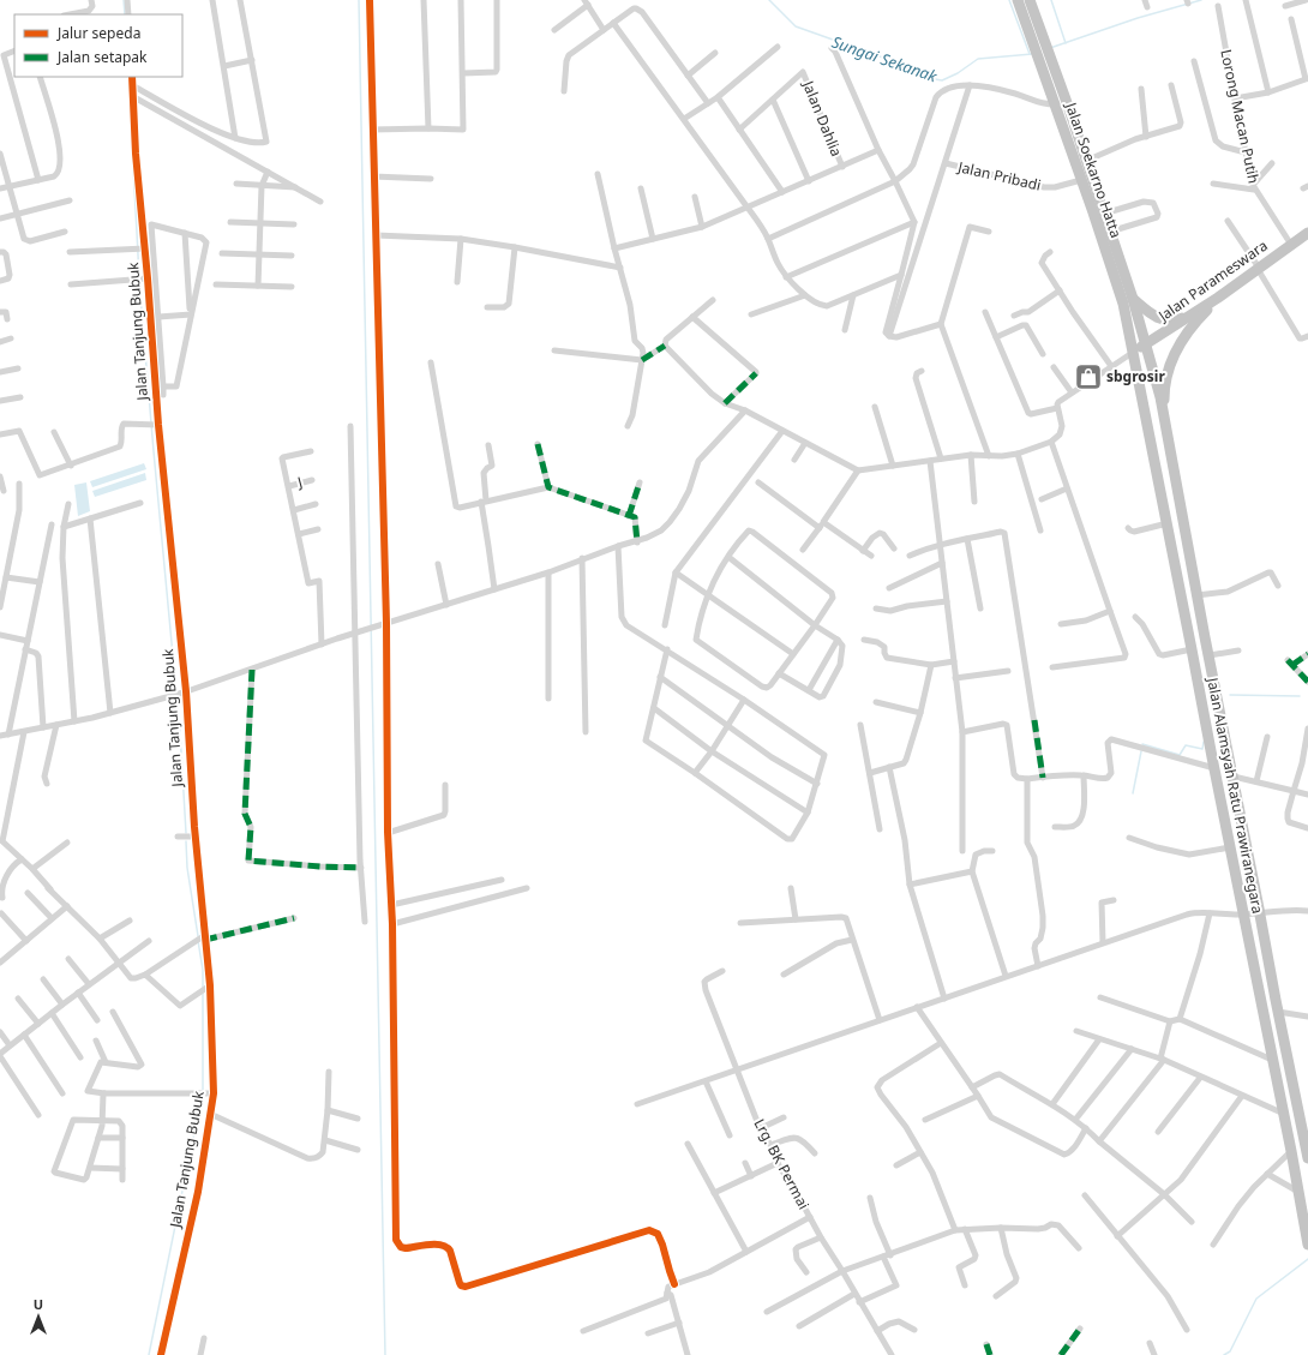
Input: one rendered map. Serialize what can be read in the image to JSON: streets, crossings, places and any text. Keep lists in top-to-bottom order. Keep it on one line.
{"streets":{"highway":["Jalan Soekarno Hatta","Jalan Parameswara","Jalan Alamsyah Ratu Prawiranegara"],"street":["Lorong Macan Putih","Jalan Dahlia","Jalan Pribadi","Jalan Tanjung Bubuk","J","Lrg. BK Permai"]},"crossings":[["Lorong Macan Putih","Jalan Parameswara"],["Jalan Soekarno Hatta","Jalan Pribadi"],["Jalan Soekarno Hatta","Jalan Parameswara"],["Jalan Soekarno Hatta","Jalan Alamsyah Ratu Prawiranegara"],["Jalan Parameswara","Jalan Alamsyah Ratu Prawiranegara"]],"water":["Sungai Sekanak"],"places":{"shop":["sbgrosir"]},"legend":["Jalur sepeda","Jalan setapak"],"north":"top"}
